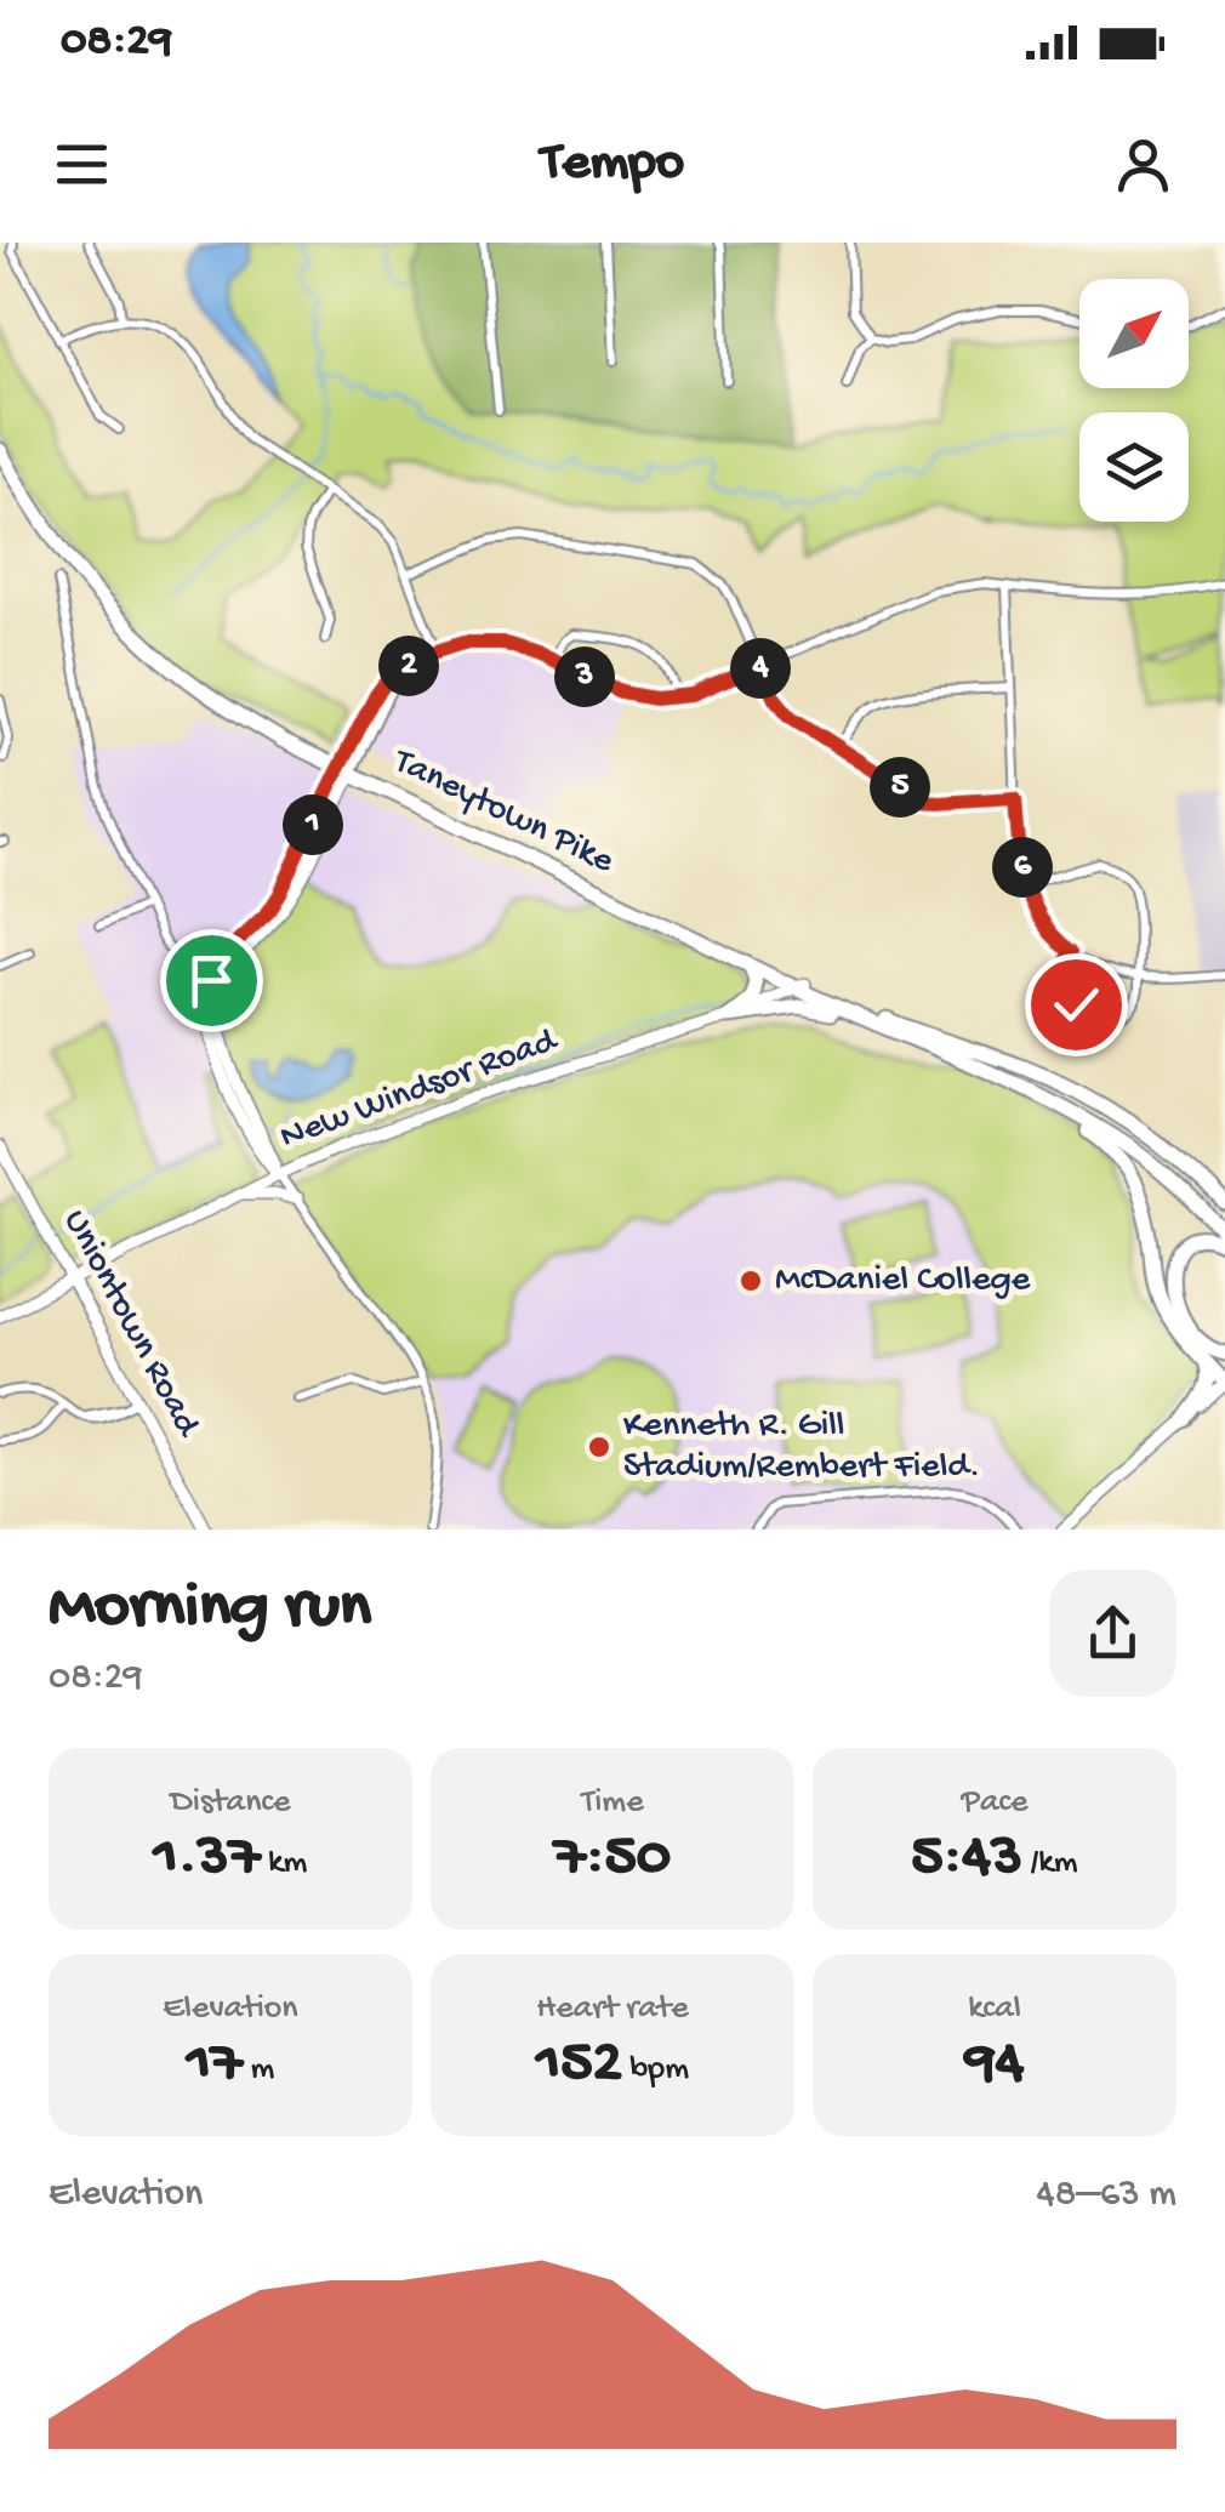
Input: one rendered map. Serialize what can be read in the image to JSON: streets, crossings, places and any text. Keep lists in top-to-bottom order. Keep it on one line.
{"streets":{"highway":["Taneytown Pike"],"main road":["New Windsor Road","Uniontown Road"]},"crossings":[["Taneytown Pike","New Windsor Road"],["New Windsor Road","Uniontown Road"]],"places":["McDaniel College","Kenneth R. Gill Stadium/Rembert Field."],"north":"top right","page":{"status":"08:29","header":"Tempo","pins":["2","4","3","5","1","6"],"heading":["Morning run","08:29"],"stats":[["Distance","1.37 km"],["Time","7:50"],["Pace","5:43 /km"],["Elevation","17 m"],["Heart rate","152 bpm"],["kcal","94"]],"chart":["Elevation","48–63 m"]}}
